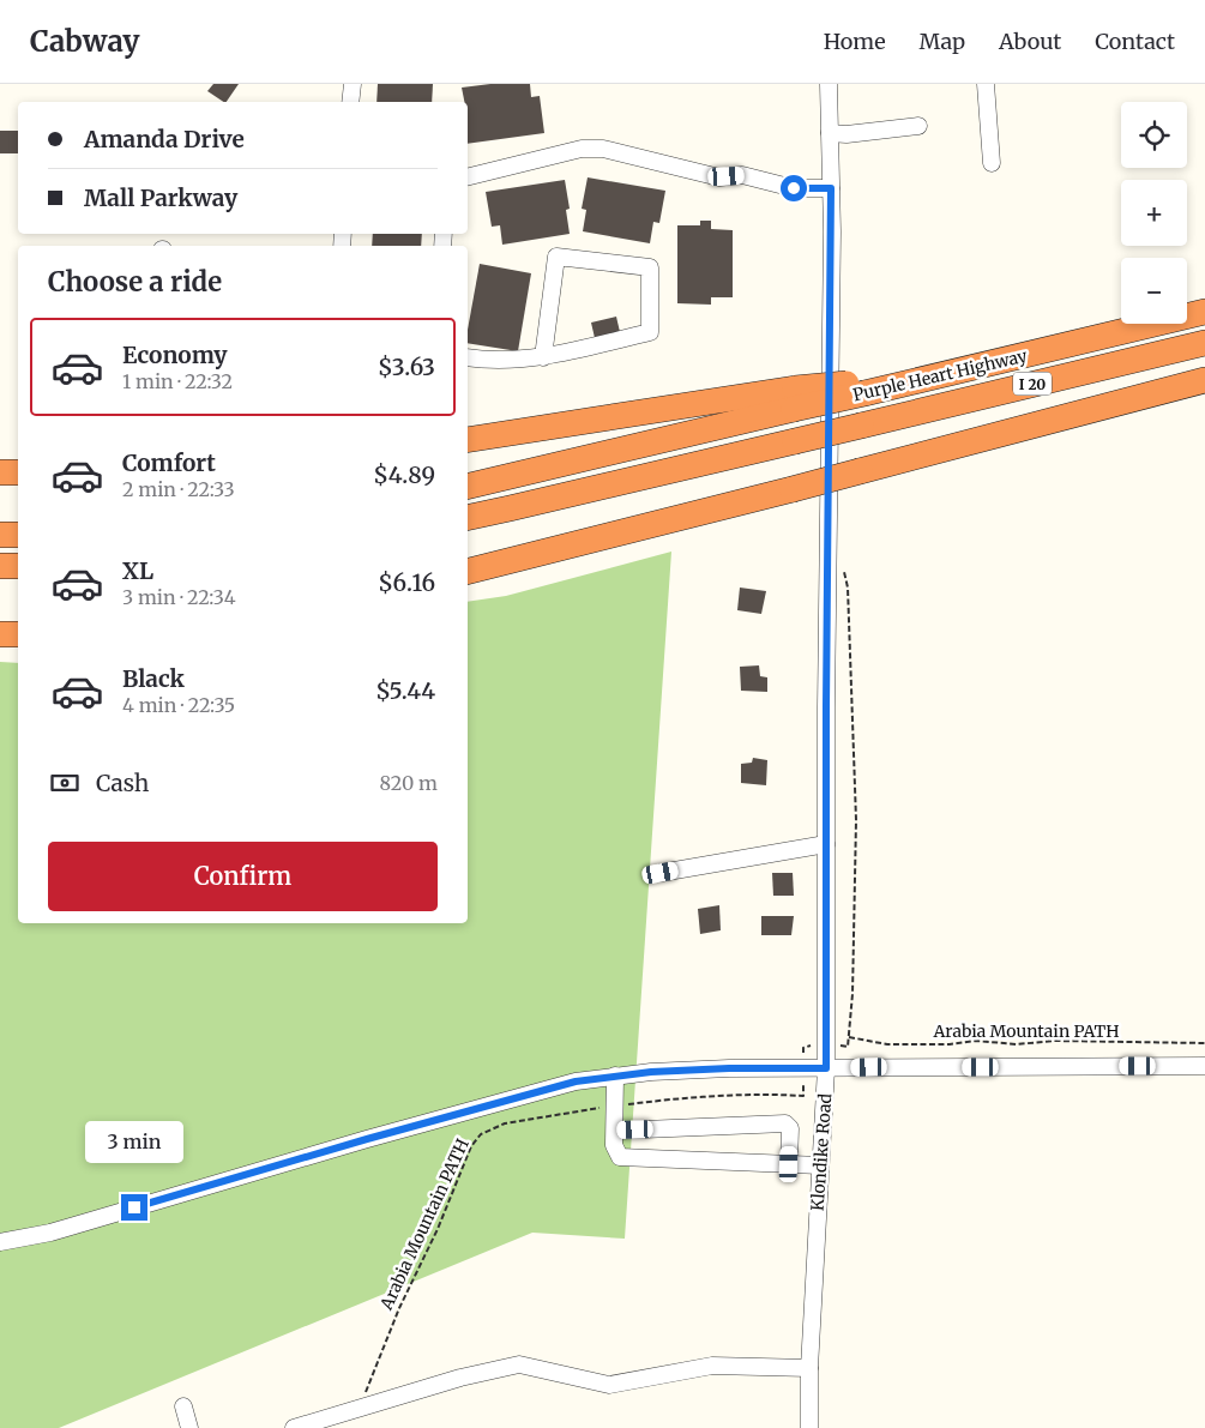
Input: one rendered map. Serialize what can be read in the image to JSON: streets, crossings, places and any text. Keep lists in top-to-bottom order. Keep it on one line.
{"streets":{"highway":["Purple Heart Highway","I 20"],"street":["Klondike Road"],"path":["Arabia Mountain PATH"]},"page":{"header":"Cabway","nav":["Home","Map","About","Contact"],"map_buttons":["+","−"],"banner":["Amanda Drive","Mall Parkway"],"heading":"Choose a ride","list":[{"name":"Economy","note":"1 min · 22:32","value":"$3.63"},{"name":"Comfort","note":"2 min · 22:33","value":"$4.89"},{"name":"XL","note":"3 min · 22:34","value":"$6.16"},{"name":"Black","note":"4 min · 22:35","value":"$5.44"}],"pay":["Cash","820 m"],"buttons":"Confirm","bubble":"3 min"}}
